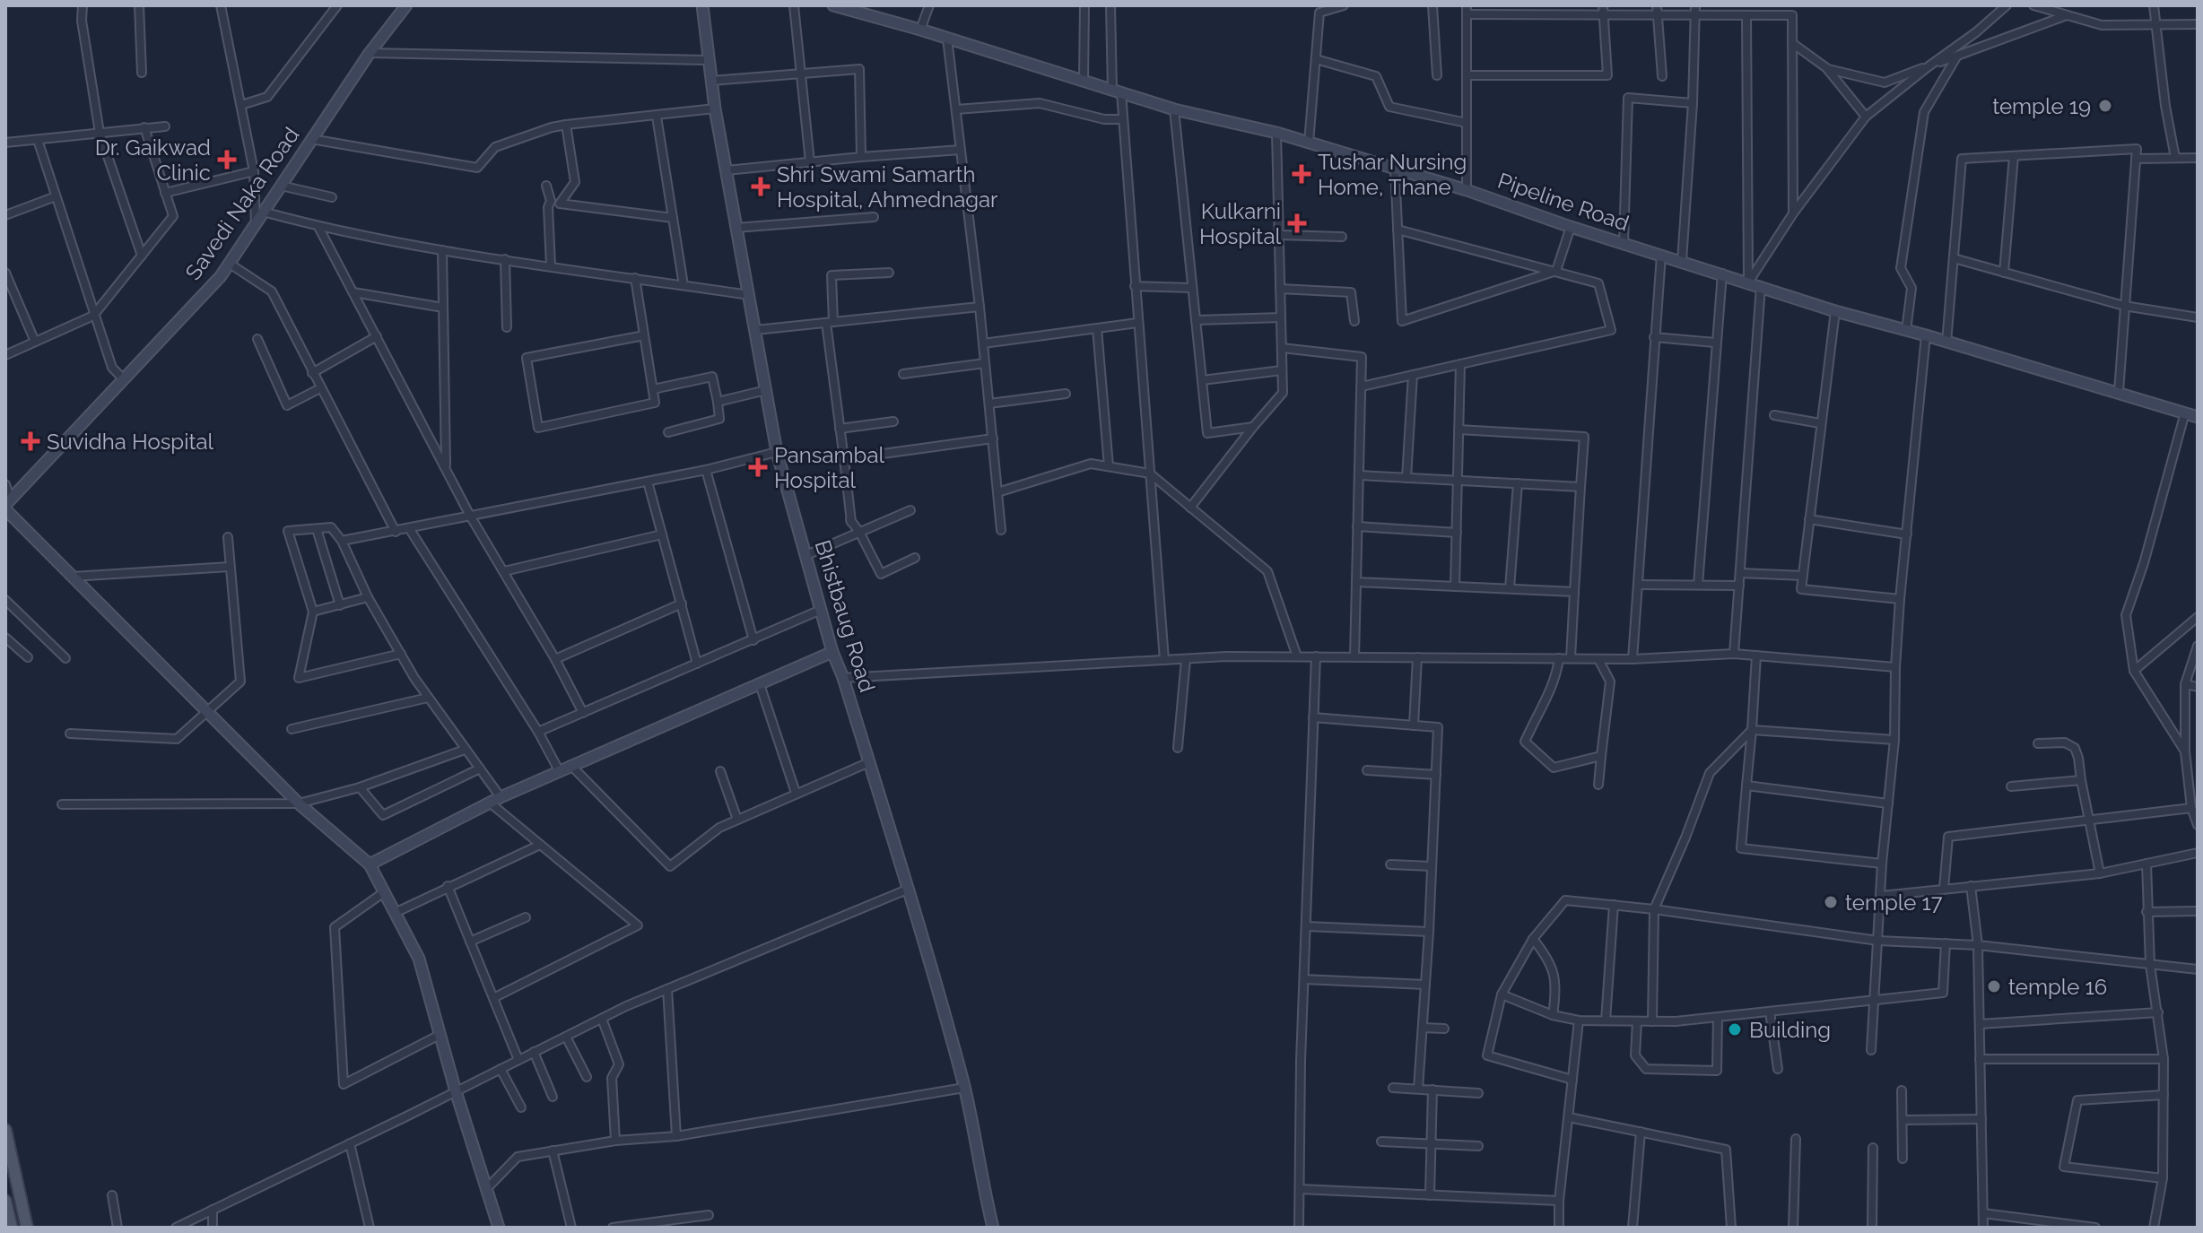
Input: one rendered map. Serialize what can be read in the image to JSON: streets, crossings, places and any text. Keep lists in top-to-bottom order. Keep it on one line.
{"streets":{"street":["Pipeline Road","Savedi Naka Road","Bhistbaug Road"]},"places":{"other":["temple 19","temple 17","temple 16","Building"],"health":["Dr. Gaikwad Clinic","Tushar Nursing Home, Thane","Shri Swami Samarth Hospital, Ahmednagar","Kulkarni Hospital","Suvidha Hospital","Pansambal Hospital"]}}
